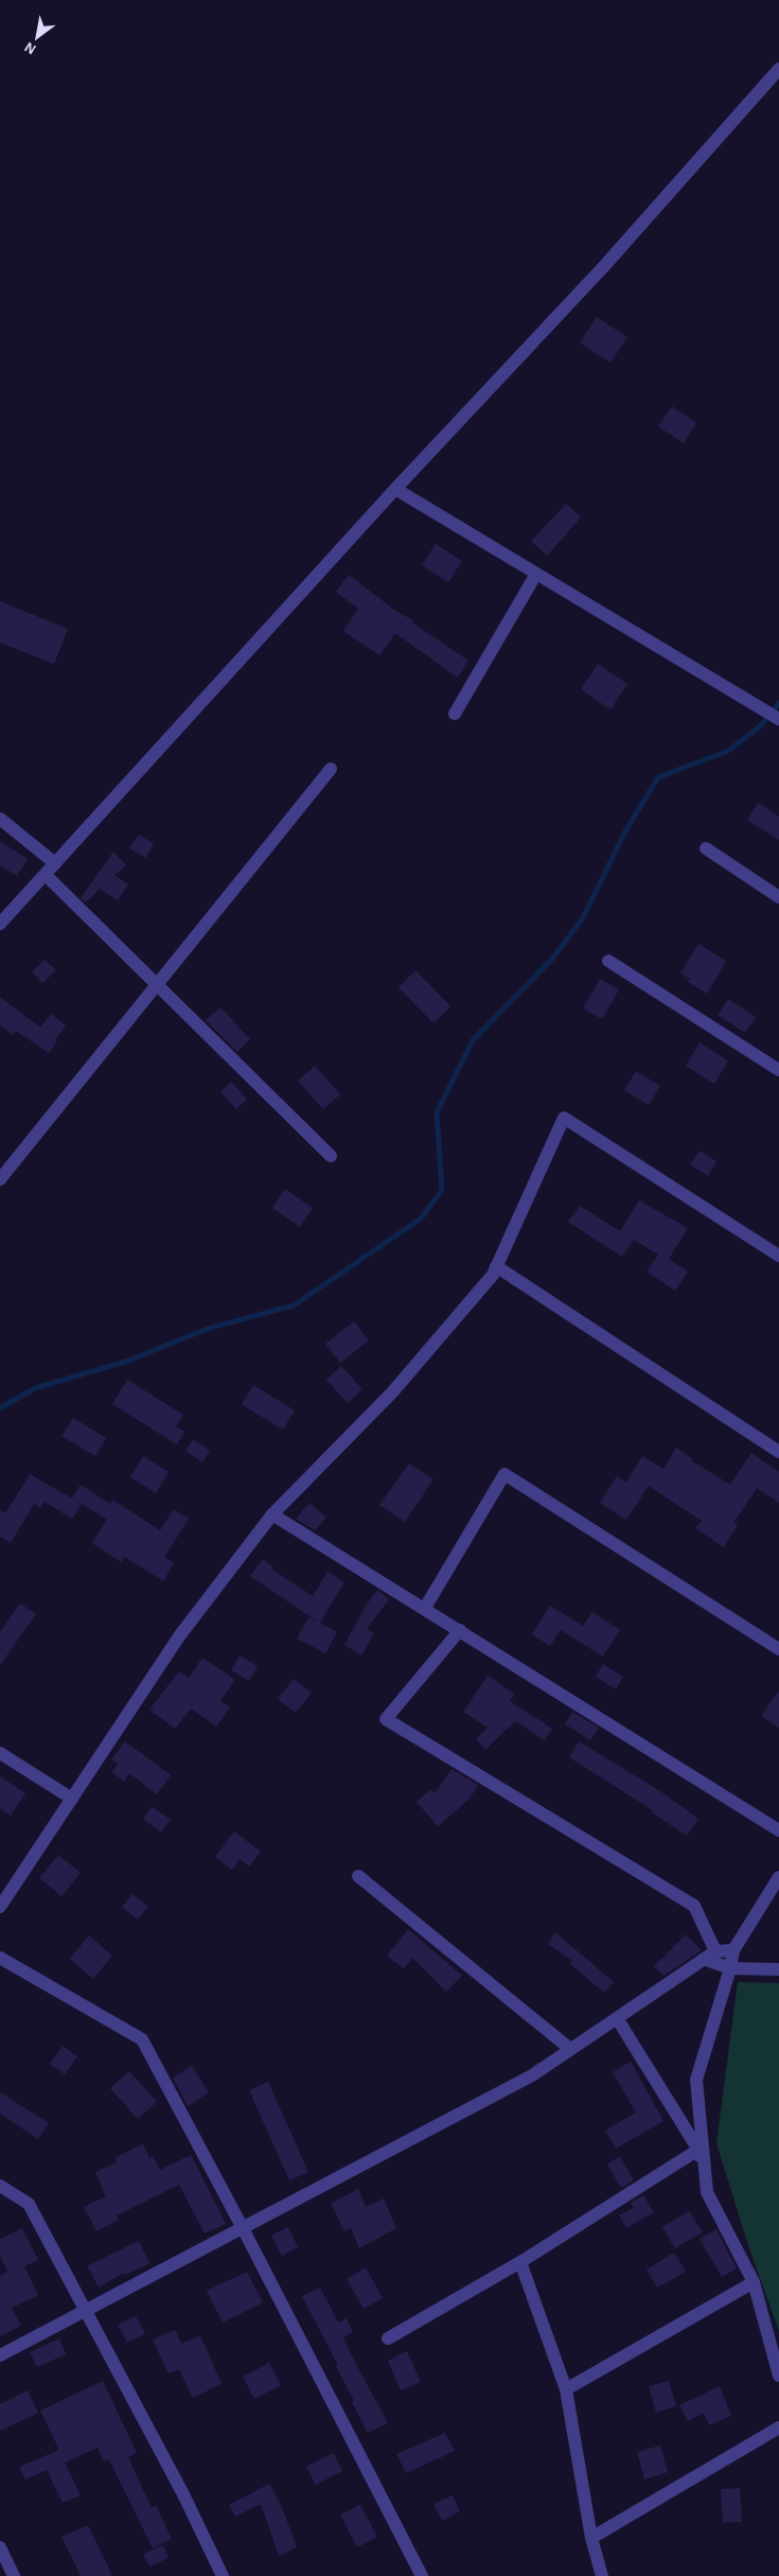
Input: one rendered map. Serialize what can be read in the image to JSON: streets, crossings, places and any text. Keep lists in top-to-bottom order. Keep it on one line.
{"north":"bottom left"}
